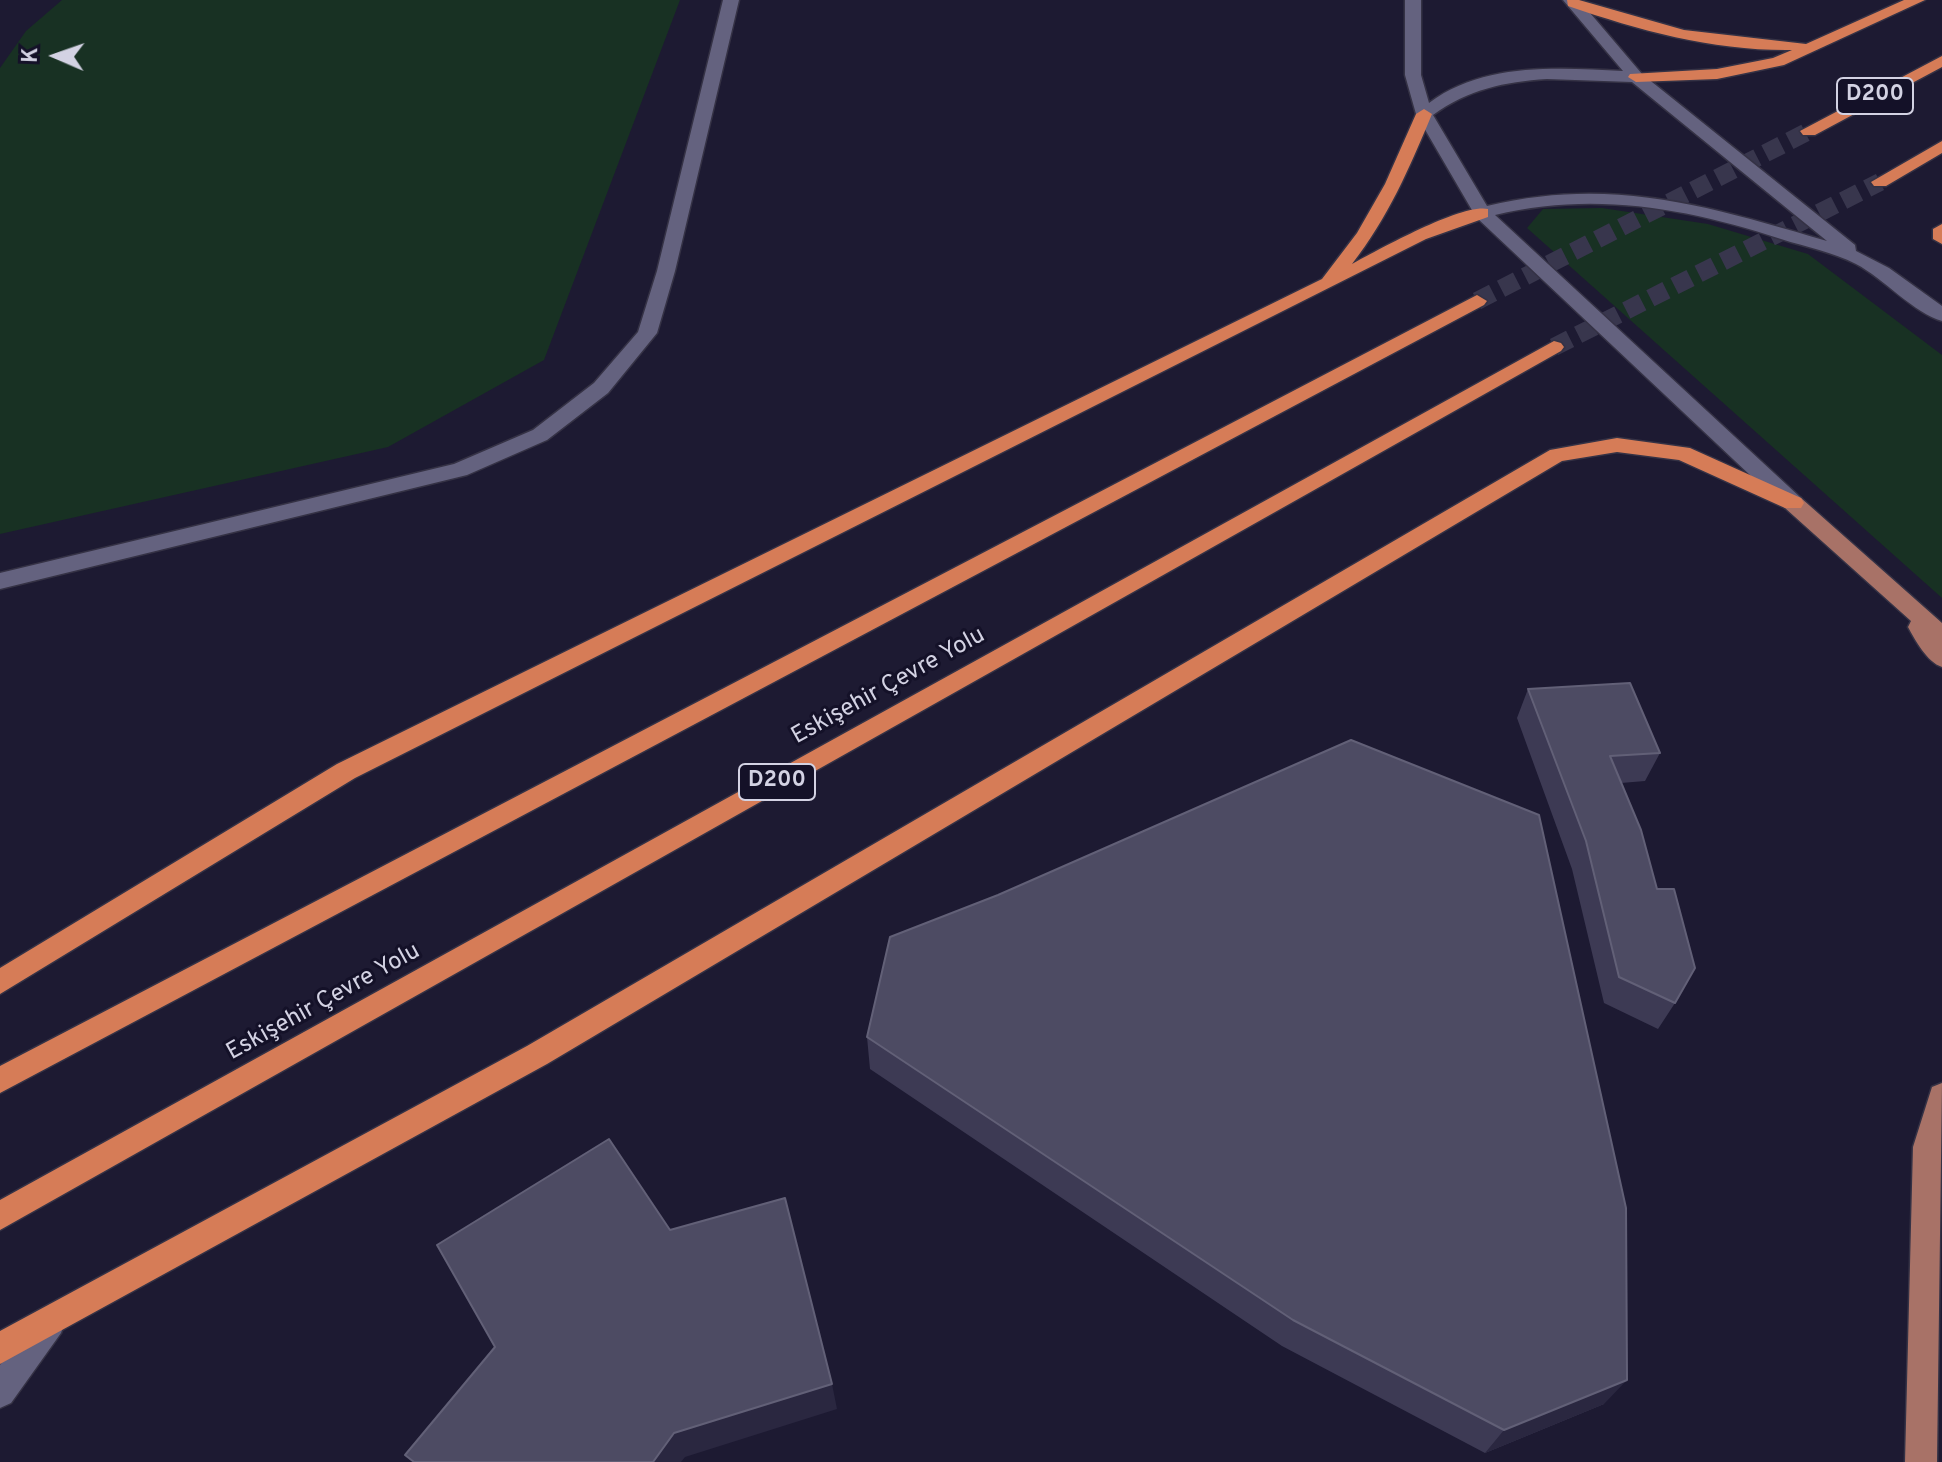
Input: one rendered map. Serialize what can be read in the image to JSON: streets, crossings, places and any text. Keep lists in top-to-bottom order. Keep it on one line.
{"streets":{"highway":["D200","Eskişehir Çevre Yolu"]},"north":"left"}
